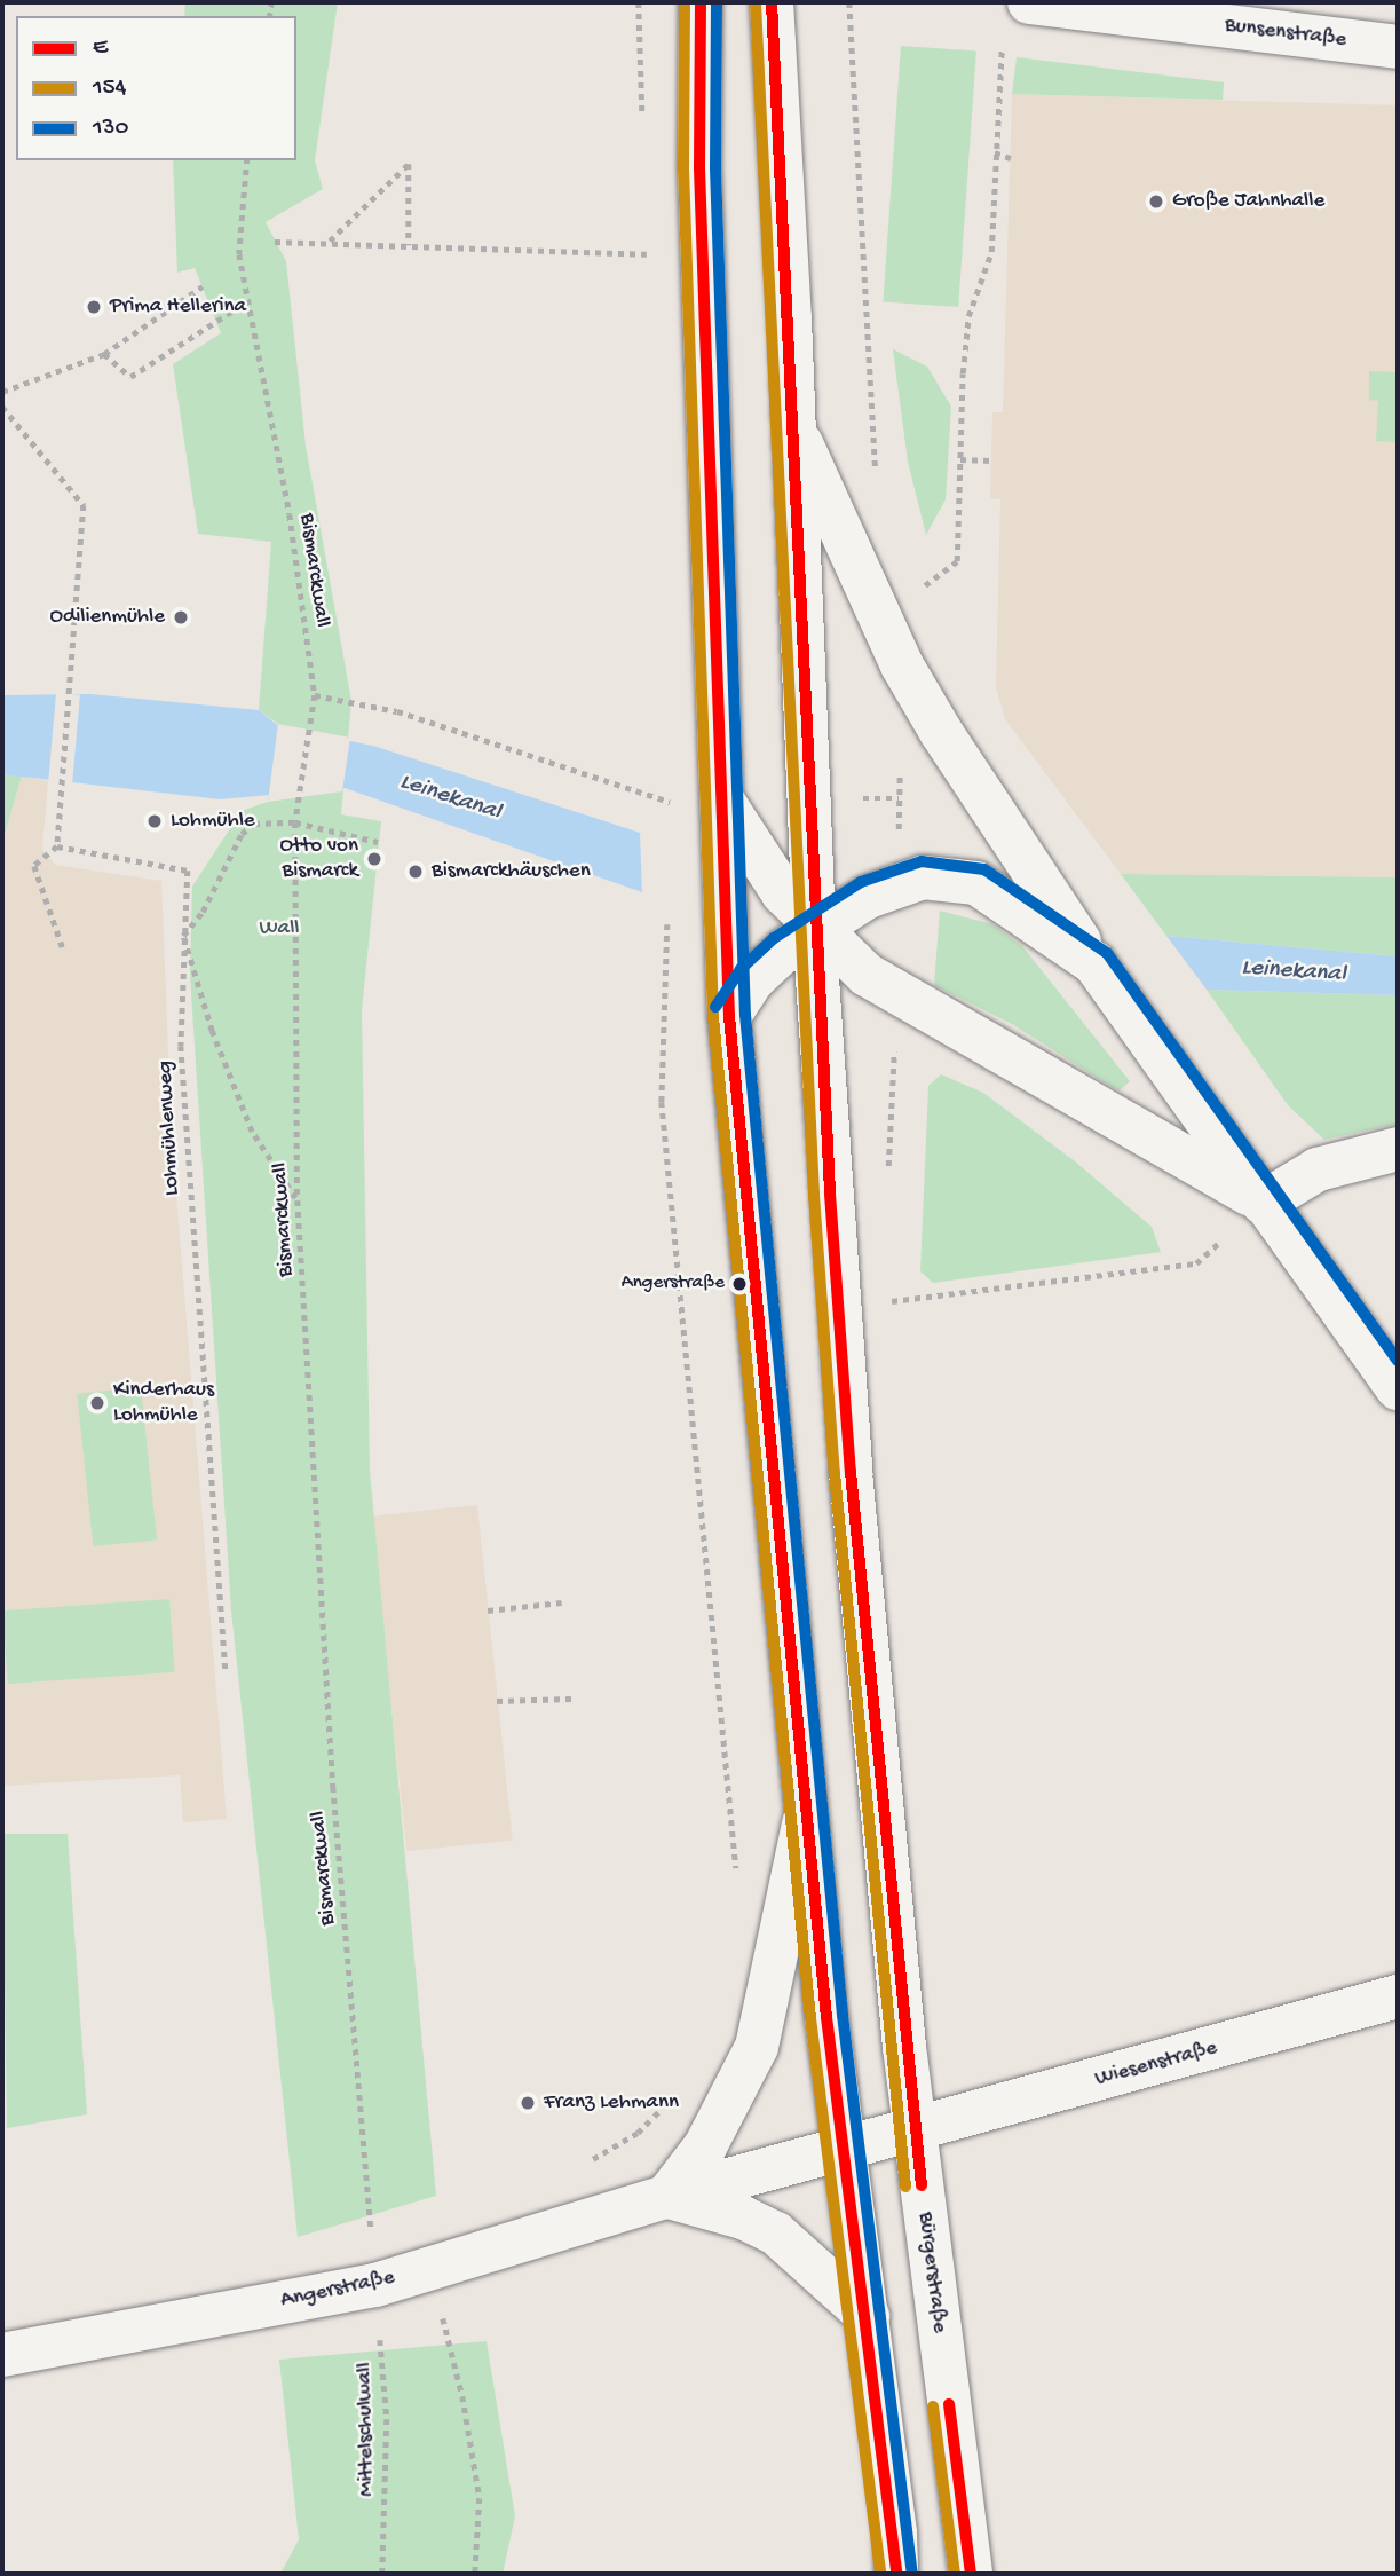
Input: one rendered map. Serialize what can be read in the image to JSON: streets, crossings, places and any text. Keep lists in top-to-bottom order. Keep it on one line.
{"streets":{"main road":["Bunsenstraße","Wiesenstraße","Bürgerstraße","Angerstraße"],"path":["Bismarckwall","Lohmühlenweg","Mittelschulwall"]},"crossings":[["Bismarckwall","Angerstraße"],["Bismarckwall","Mittelschulwall"],["Wiesenstraße","Bürgerstraße"],["Wiesenstraße","Angerstraße"],["Bürgerstraße","Angerstraße"],["Angerstraße","Mittelschulwall"]],"water":["Leinekanal"],"parks":["Wall"],"places":["Große Jahnhalle","Prima Hellerina","Odilienmühle","Lohmühle","Otto von Bismarck","Bismarckhäuschen","Angerstraße","Kinderhaus Lohmühle","Franz Lehmann"],"lines":["transit line E","transit line 154","transit line 130"],"legend":["E","154","130"]}
